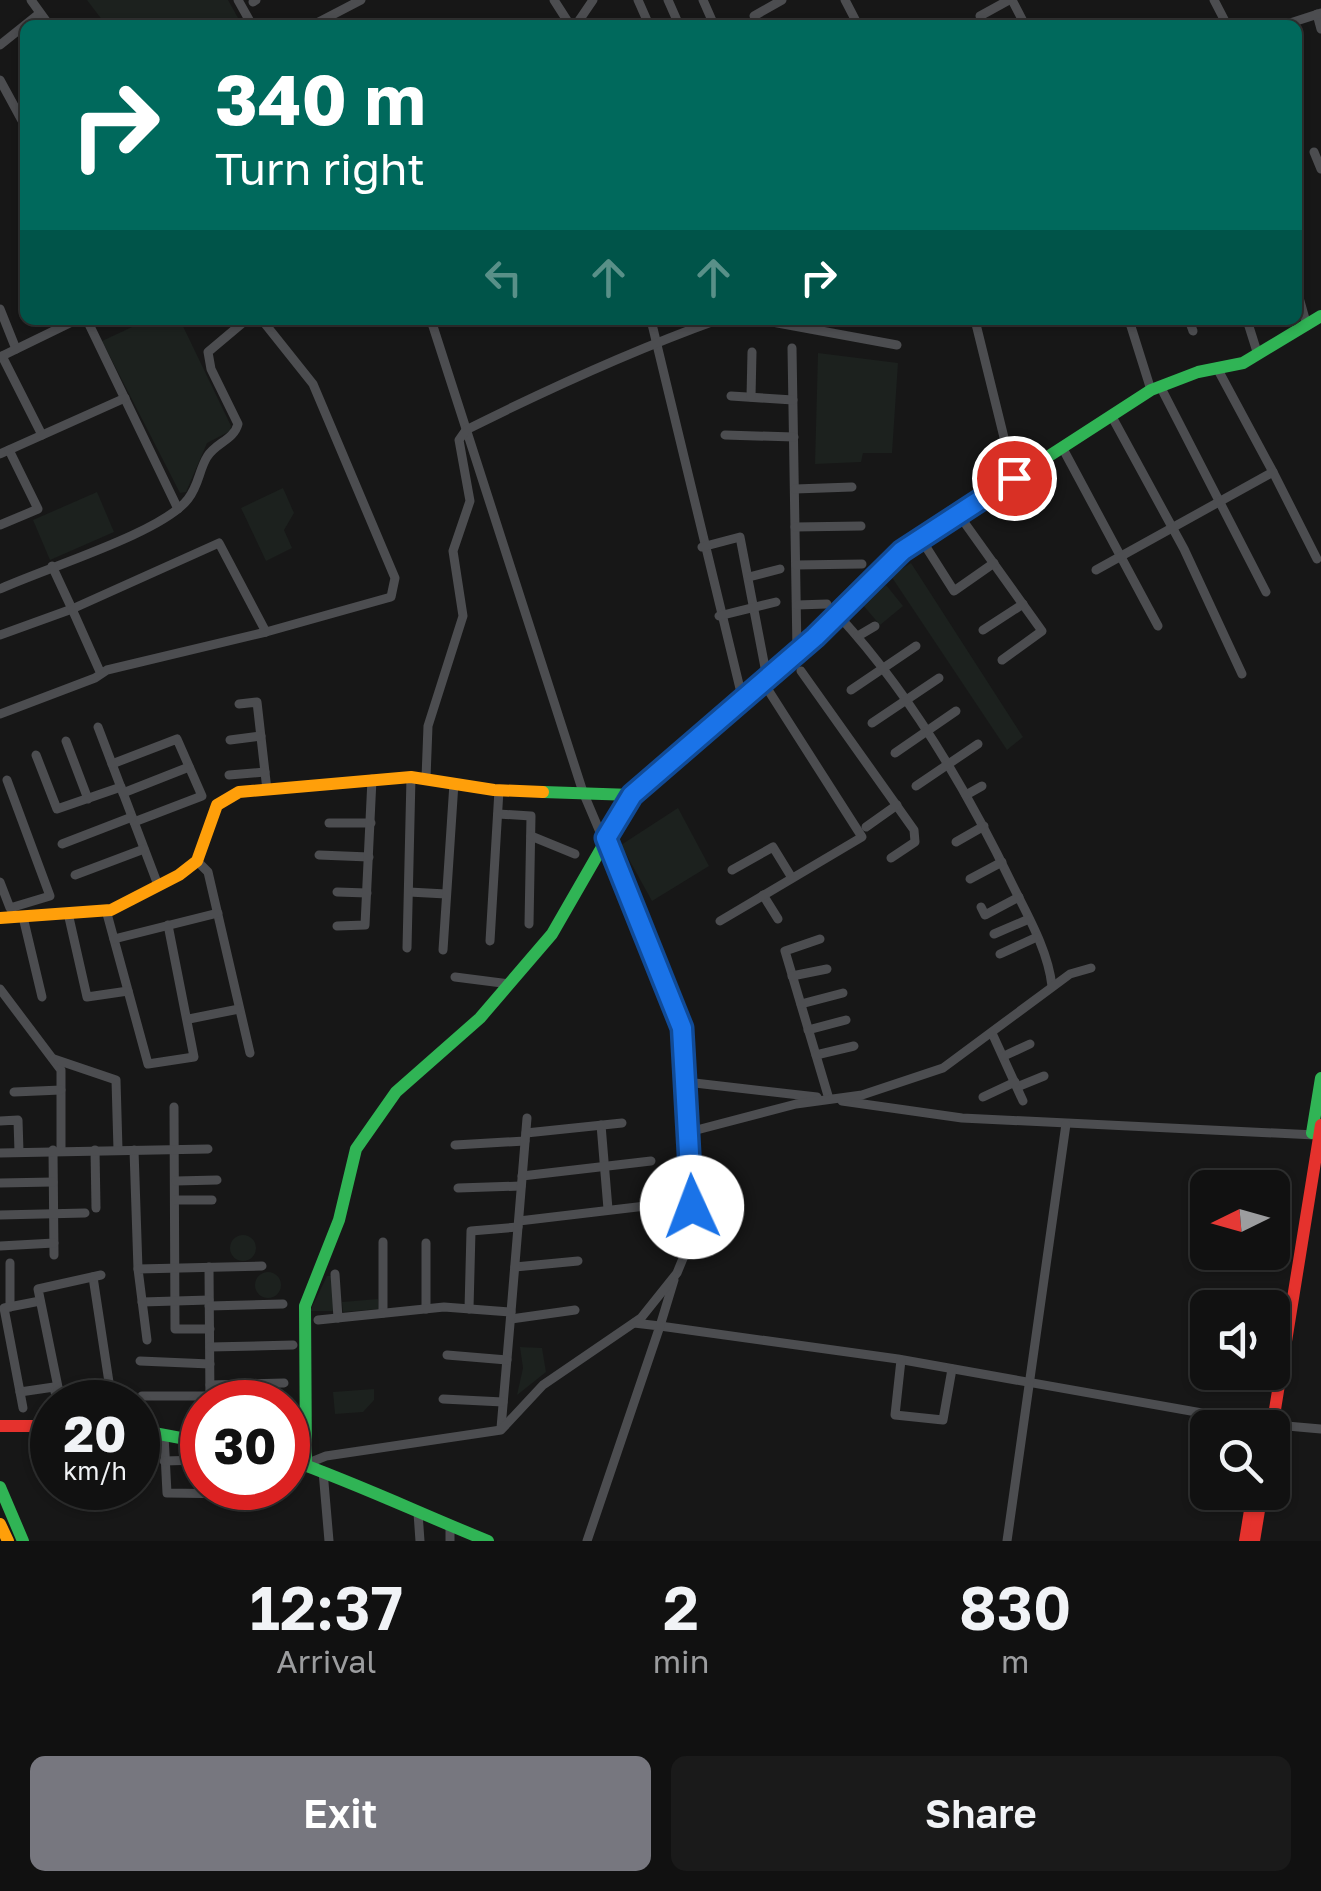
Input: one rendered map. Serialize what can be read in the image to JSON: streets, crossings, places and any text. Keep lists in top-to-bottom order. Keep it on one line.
{"north":"left","page":{"turn":["340 m","Turn right"],"speed":"20 km/h","limit":"30","eta":["12:37","Arrival","2","min","830","m"],"buttons":["Exit","Share"]}}
